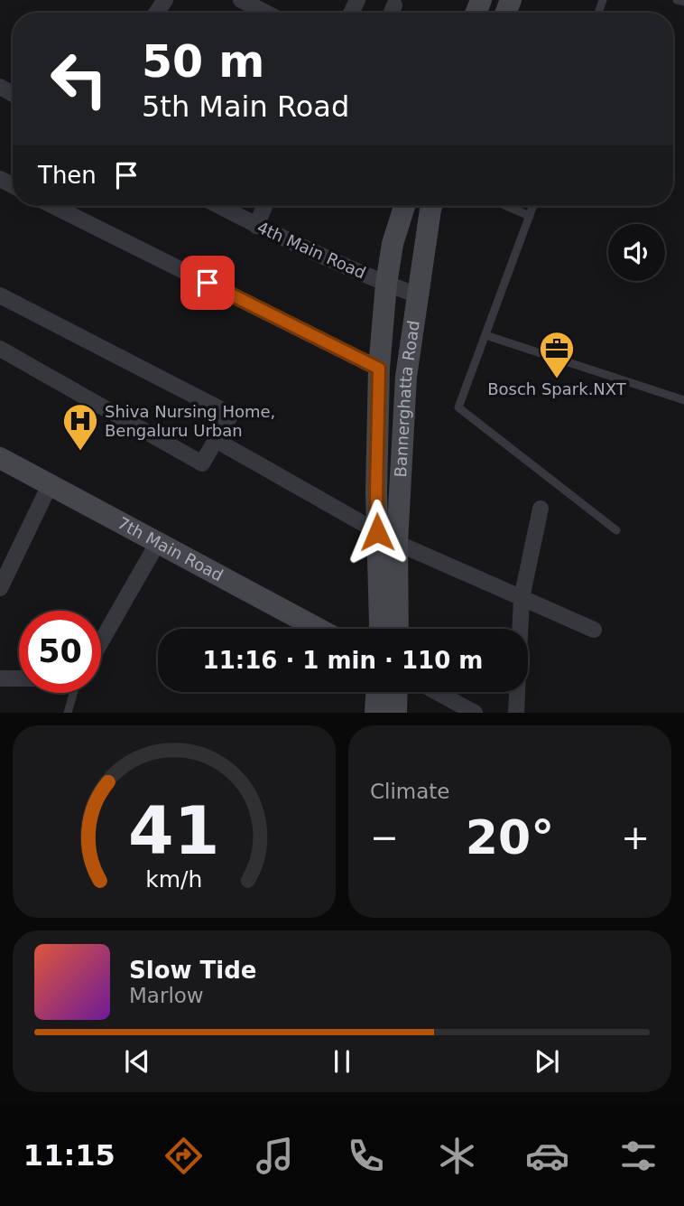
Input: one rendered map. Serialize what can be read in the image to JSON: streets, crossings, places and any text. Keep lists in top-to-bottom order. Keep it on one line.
{"streets":{"main road":["Bannerghatta Road","7th Main Road"],"street":["4th Main Road"]},"crossings":[["4th Main Road","Bannerghatta Road"]],"places":{"office":["Bosch Spark.NXT"],"hospital":["Shiva Nursing Home, Bengaluru Urban"]},"page":{"turn":["50 m","5th Main Road"],"then":"Then","limit":"50","trip":"11:16 · 1 min · 110 m","tile":"Climate","heat":["−","20°","+"],"song":["Slow Tide","Marlow"],"tabs":"11:15","gauge":["41","km/h"]}}
